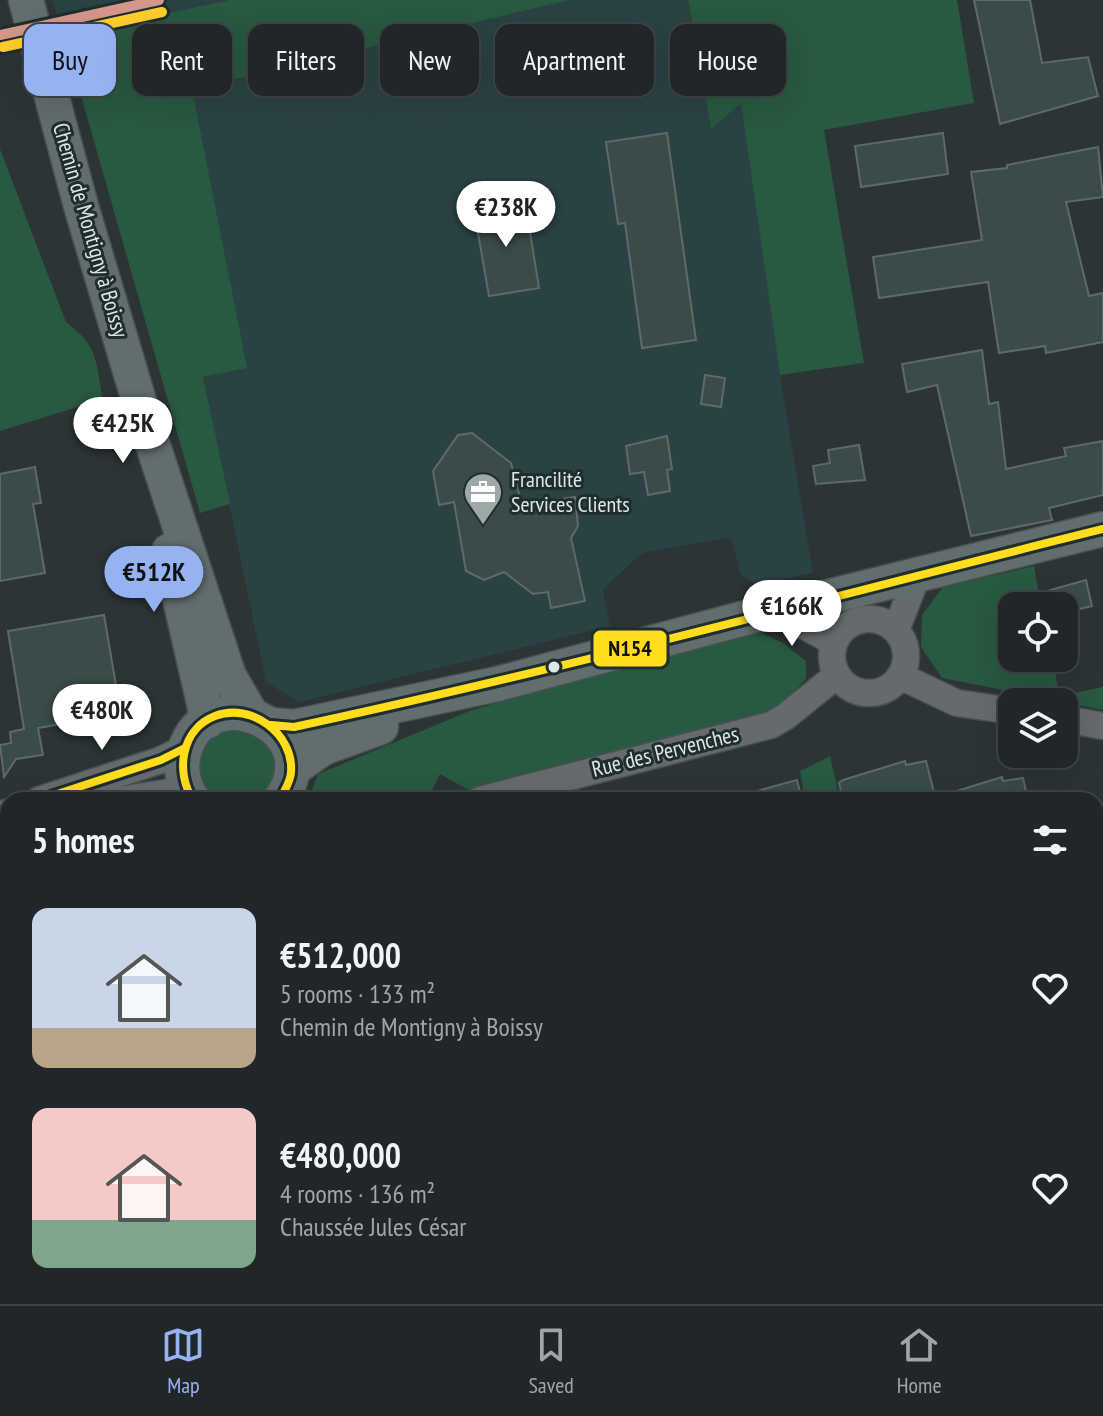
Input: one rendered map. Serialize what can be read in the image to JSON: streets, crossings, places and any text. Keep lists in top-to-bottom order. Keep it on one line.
{"streets":{"main road":["Chemin de Montigny à Boissy"],"street":["Rue des Pervenches"]},"places":{"office":["Francilité Services Clients"]},"lines":["transit line N154"],"page":{"chip":["Buy","Rent","Filters","New","Apartment","House"],"price":["€238K","€425K","€512K","€166K","€480K"],"heading":"5 homes","list":[{"name":"€512,000","note":"5 rooms · 133 m² · Chemin de Montigny à Boissy"},{"name":"€480,000","note":"4 rooms · 136 m² · Chaussée Jules César"}],"tabs":["Map","Saved","Home"]}}
